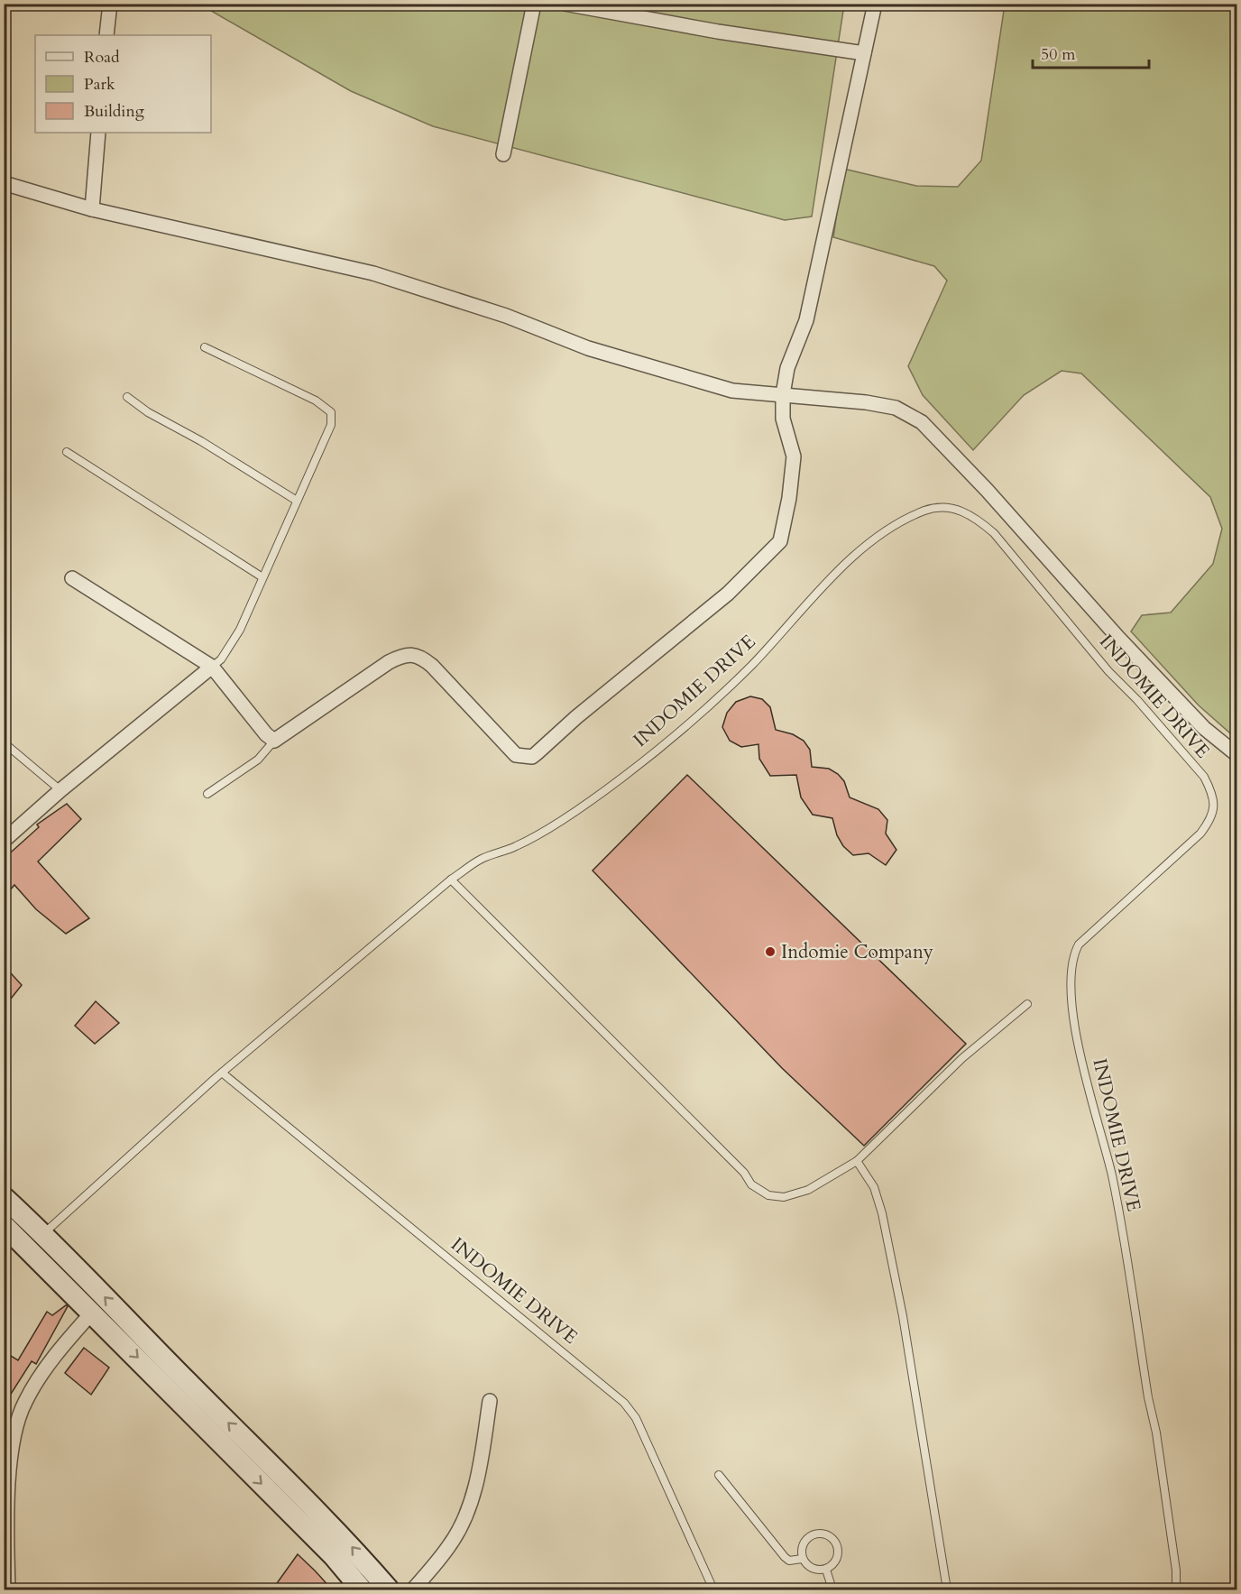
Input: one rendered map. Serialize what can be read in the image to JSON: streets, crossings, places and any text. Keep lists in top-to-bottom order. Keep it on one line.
{"streets":{"lane":["INDOMIE DRIVE"]},"places":["Indomie Company"],"legend":["Road","Park","Building"],"scale_bar":"50 m"}
